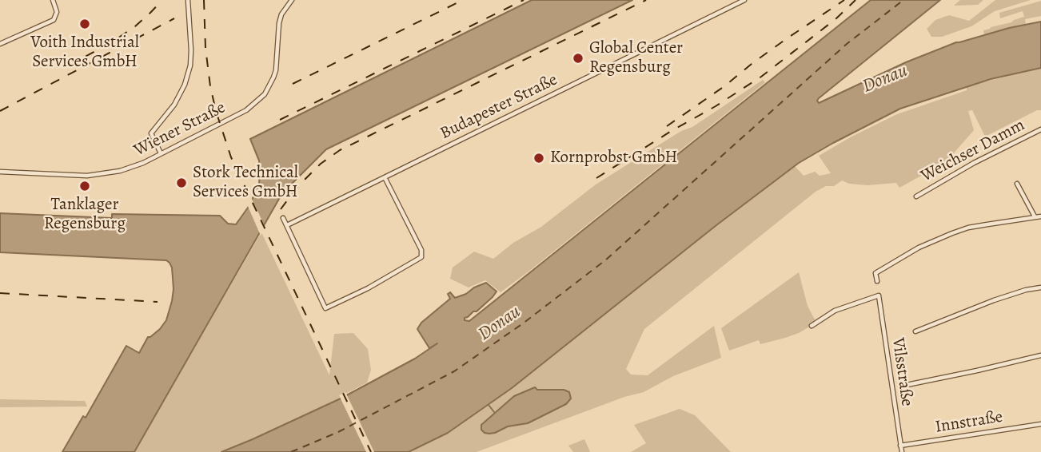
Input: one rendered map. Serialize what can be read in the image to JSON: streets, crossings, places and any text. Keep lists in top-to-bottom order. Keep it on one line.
{"streets":{"street":["Budapester Straße","Wiener Straße","Weichser Damm","Vilsstraße","Innstraße"]},"crossings":[["Vilsstraße","Innstraße"]],"water":["Donau"],"places":["Voith Industrial Services GmbH","Global Center Regensburg","Kornprobst GmbH","Stork Technical Services GmbH","Tanklager Regensburg"]}
